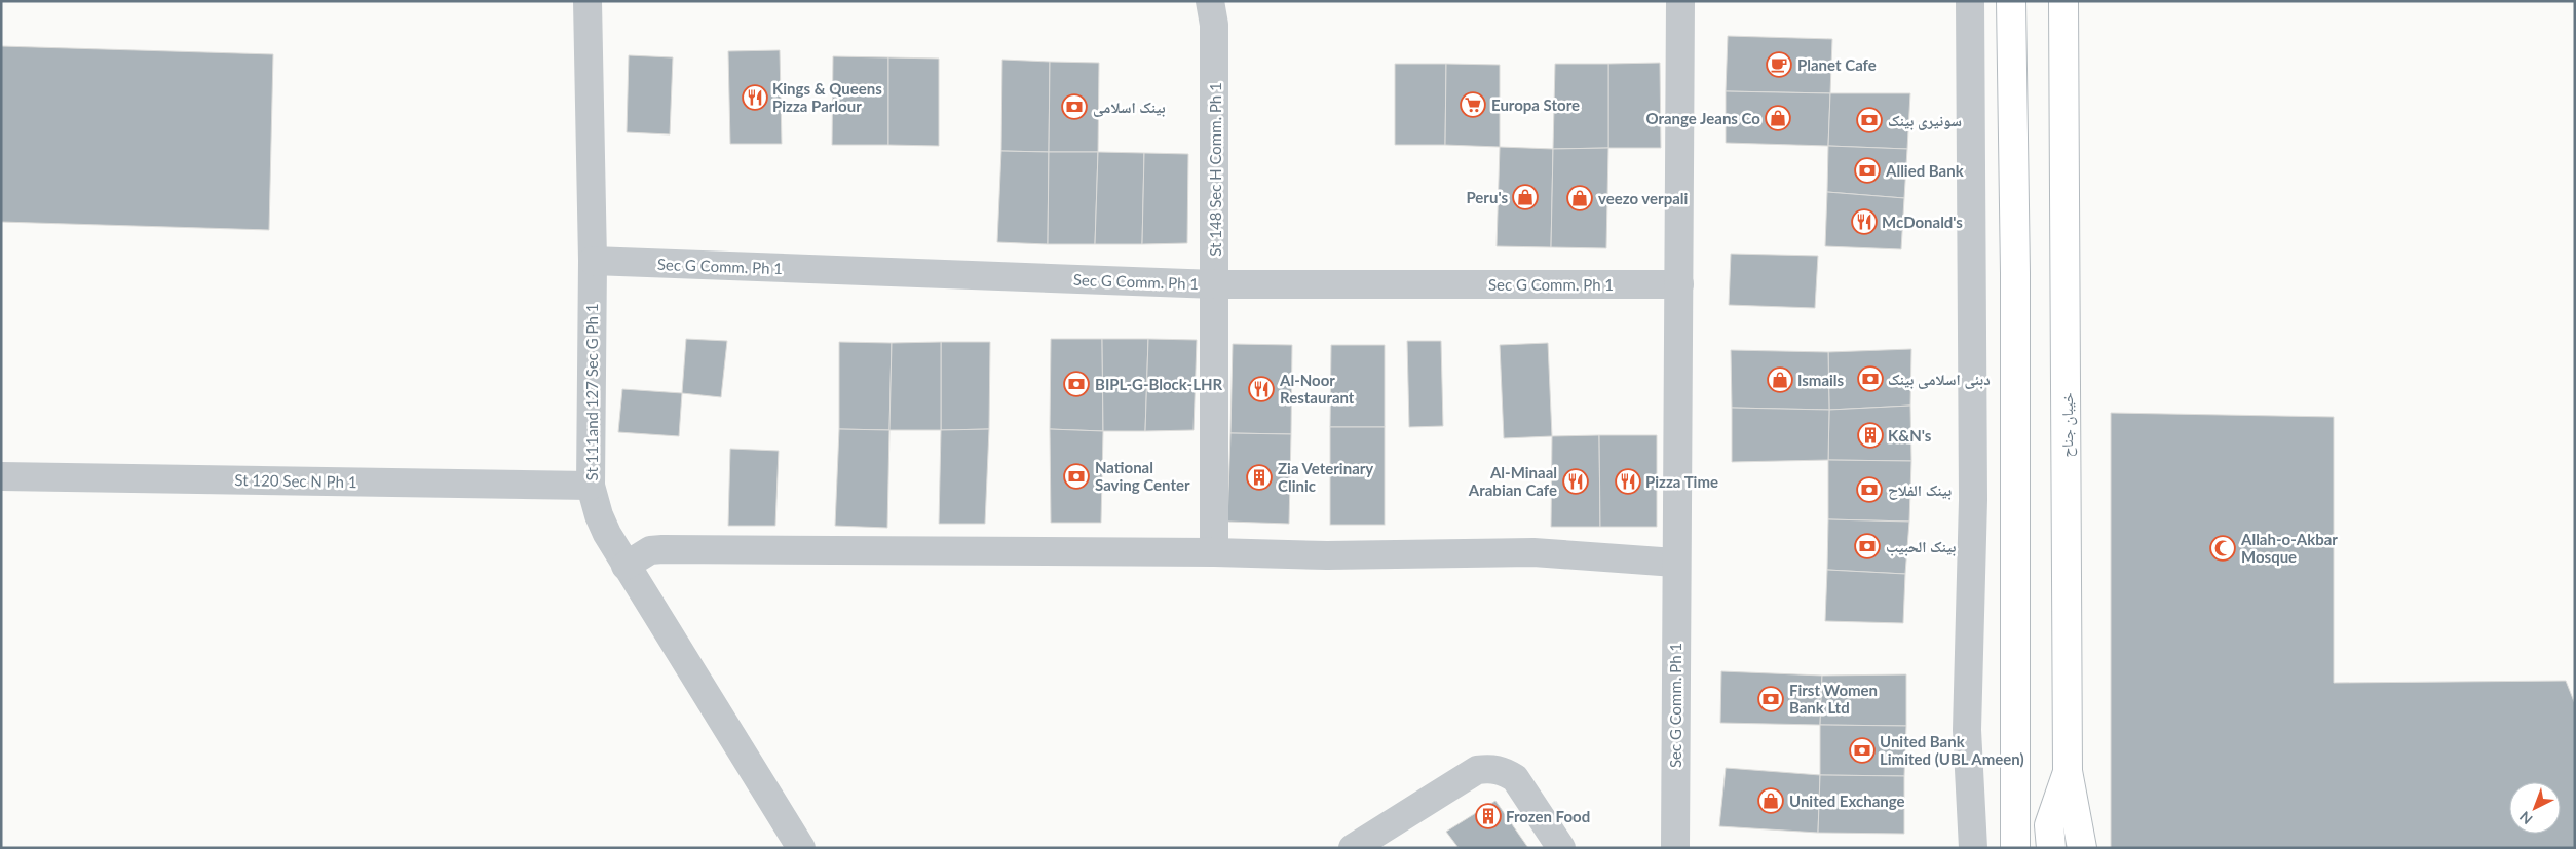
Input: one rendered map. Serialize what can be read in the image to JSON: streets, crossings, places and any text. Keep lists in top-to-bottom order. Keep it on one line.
{"streets":{"main road":["خیبان جناح"],"street":["St 148 Sec H Comm. Ph 1","Sec G Comm. Ph 1","St 111and 127 Sec G Ph 1","St 120 Sec N Ph 1"]},"crossings":[["St 148 Sec H Comm. Ph 1","Sec G Comm. Ph 1"],["Sec G Comm. Ph 1","St 111and 127 Sec G Ph 1"],["St 111and 127 Sec G Ph 1","St 120 Sec N Ph 1"]],"places":{"cafe":["Planet Cafe"],"restaurant":["Kings & Queens Pizza Parlour","McDonald's","Al-Noor Restaurant","Al-Minaal Arabian Cafe","Pizza Time"],"supermarket":["Europa Store"],"bank":["بینک اسلامی","سونیری بینک","Allied Bank","دبئی اسلامی بینک","BIPL-G-Block-LHR","National Saving Center","بینک الفلاح","بينک الحبيب","First Women Bank Ltd","United Bank Limited (UBL Ameen)"],"shop":["Orange Jeans Co","Peru's","veezo verpali","Ismails","United Exchange"],"building":["K&N's","Zia Veterinary Clinic","Frozen Food"],"mosque":["Allah-o-Akbar Mosque"]},"north":"bottom left"}
